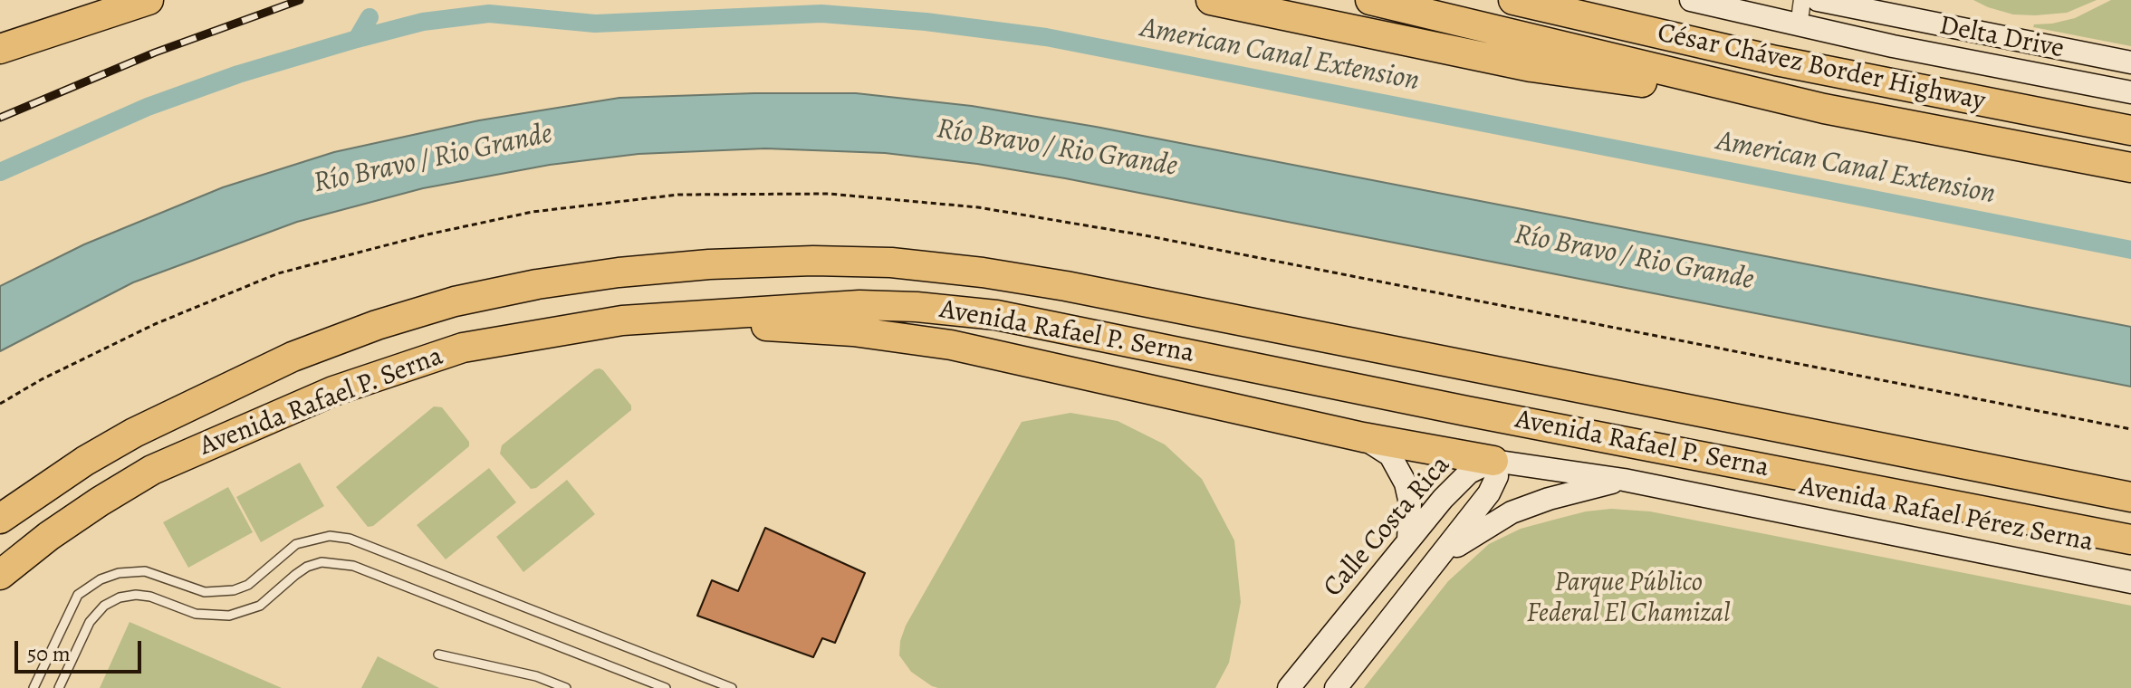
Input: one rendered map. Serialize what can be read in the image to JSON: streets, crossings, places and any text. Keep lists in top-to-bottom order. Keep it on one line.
{"streets":{"highway":["César Chávez Border Highway","Avenida Rafael P. Serna"],"main road":["Delta Drive","Avenida Rafael Pérez Serna","Calle Costa Rica"]},"crossings":[["Avenida Rafael Pérez Serna","Calle Costa Rica"]],"water":["American Canal Extension","Río Bravo / Rio Grande"],"parks":["Parque Público Federal El Chamizal"],"scale_bar":"50 m"}
